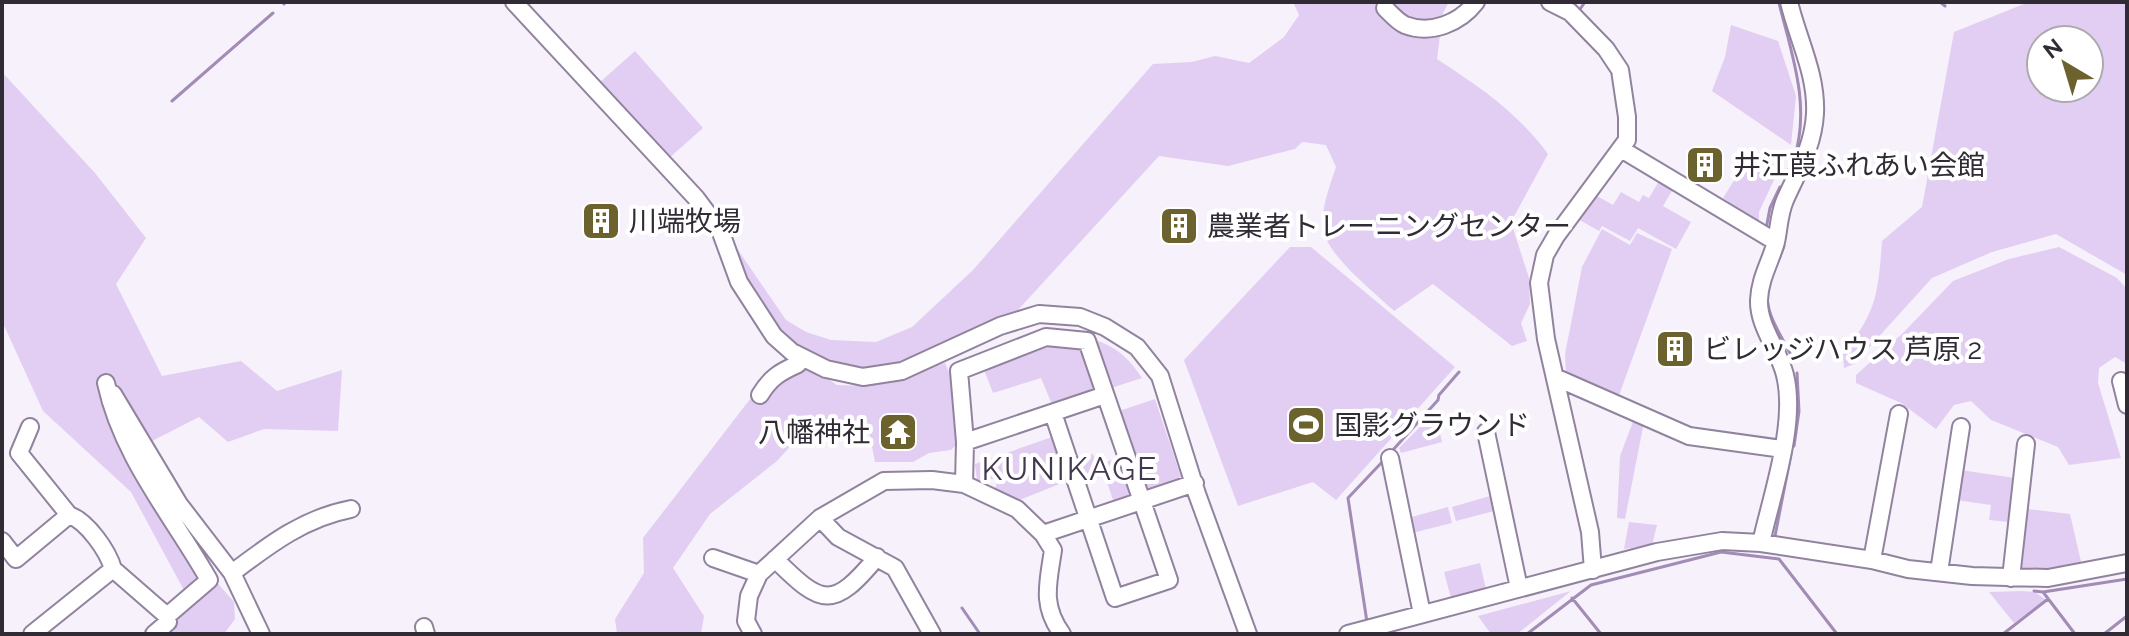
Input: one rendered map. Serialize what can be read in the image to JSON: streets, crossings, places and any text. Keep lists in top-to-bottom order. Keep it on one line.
{"districts":["KUNIKAGE"],"places":{"building":["井江葭ふれあい会館","川端牧場","農業者トレーニングセンター","ビレッジハウス 芦原 2"],"sports":["国影グラウンド"],"temple":["八幡神社"]},"north":"top left"}
